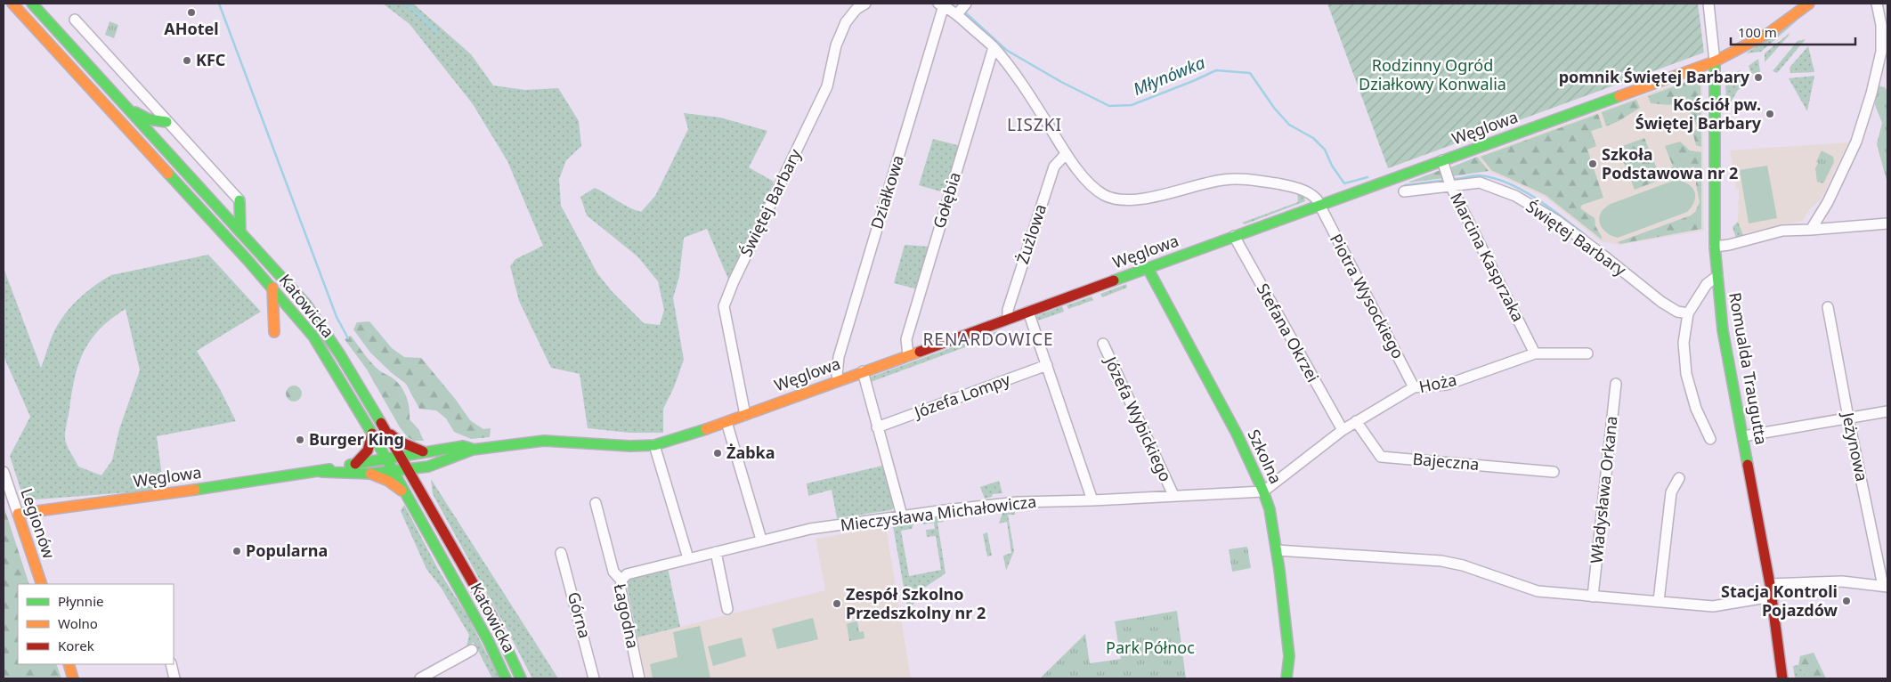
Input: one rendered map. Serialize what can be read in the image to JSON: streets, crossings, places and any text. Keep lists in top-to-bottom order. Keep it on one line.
{"streets":{"street":["Węglowa","Działkowa","Gołębia","Świętej Barbary","Żużlowa","Marcina Kasprzaka","Piotra Wysockiego","Katowicka","Stefana Okrzei","Romualda Traugutta","Hoża","Józefa Lompy","Józefa Wybickiego","Jeżynowa","Szkolna","Bajeczna","Władysława Orkana","Mieczysława Michałowicza","Legionów","Górna","Łagodna"]},"crossings":[["Węglowa","Działkowa"],["Węglowa","Gołębia"],["Węglowa","Świętej Barbary"],["Węglowa","Żużlowa"],["Węglowa","Marcina Kasprzaka"],["Węglowa","Piotra Wysockiego"],["Węglowa","Katowicka"],["Węglowa","Stefana Okrzei"],["Węglowa","Romualda Traugutta"],["Węglowa","Szkolna"],["Węglowa","Legionów"],["Świętej Barbary","Marcina Kasprzaka"],["Marcina Kasprzaka","Hoża"],["Piotra Wysockiego","Hoża"],["Stefana Okrzei","Hoża"],["Hoża","Szkolna"],["Hoża","Bajeczna"],["Hoża","Mieczysława Michałowicza"],["Józefa Wybickiego","Mieczysława Michałowicza"],["Szkolna","Mieczysława Michałowicza"],["Mieczysława Michałowicza","Łagodna"]],"districts":["LISZKI","RENARDOWICE"],"water":["Młynówka"],"parks":["Rodzinny Ogród Działkowy Konwalia","Park Północ"],"places":["AHotel","KFC","pomnik Świętej Barbary","Kościół pw. Świętej Barbary","Szkoła Podstawowa nr 2","Burger King","Żabka","Popularna","Stacja Kontroli Pojazdów","Zespół Szkolno Przedszkolny nr 2"],"legend":["Płynnie","Wolno","Korek"],"scale_bar":"100 m"}
